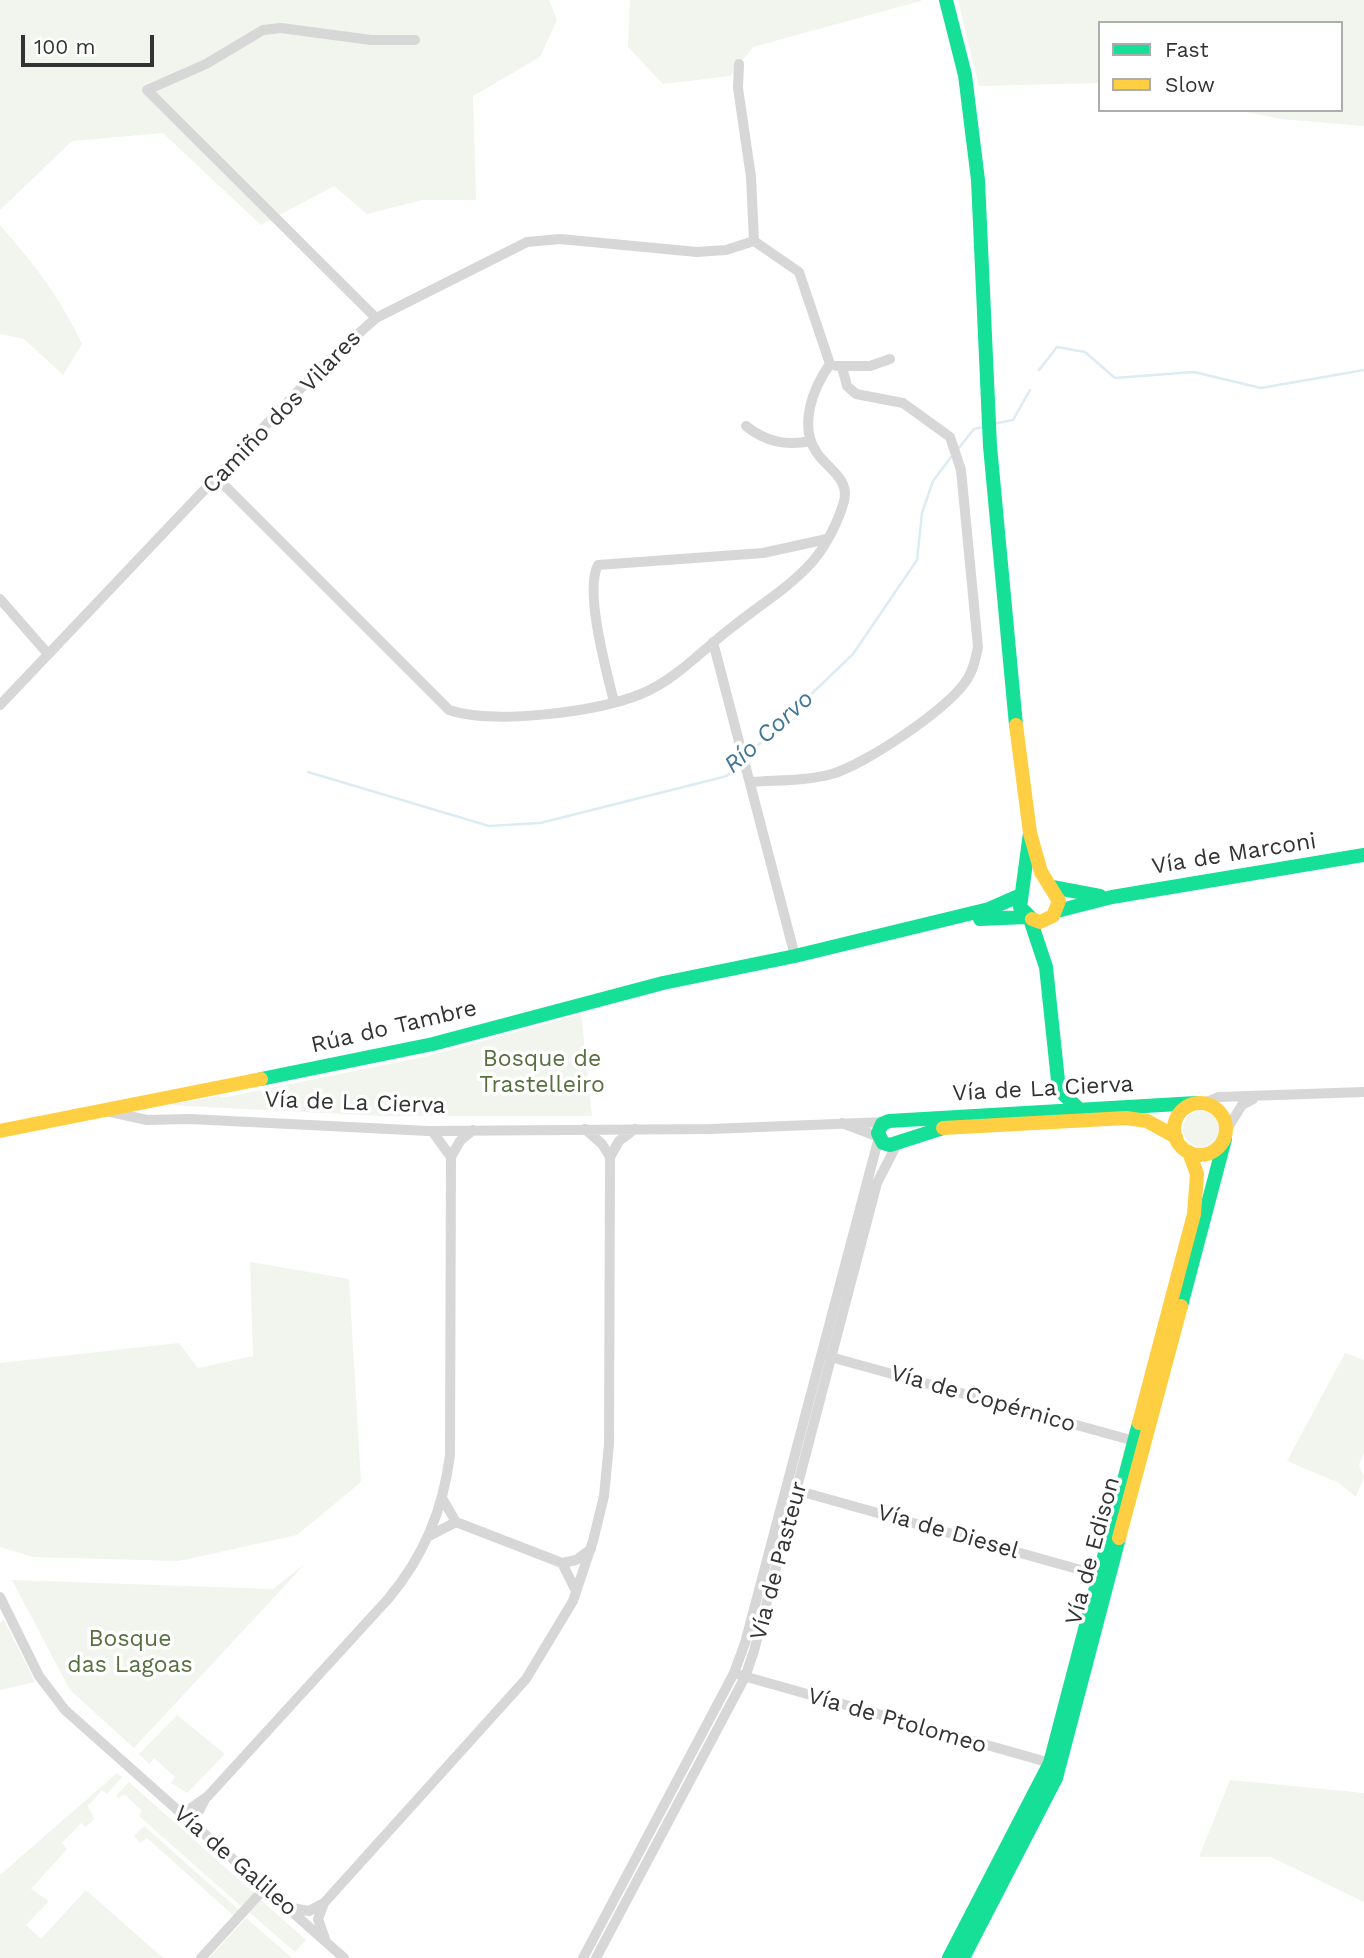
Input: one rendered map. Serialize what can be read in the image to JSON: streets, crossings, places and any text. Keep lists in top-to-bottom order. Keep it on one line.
{"streets":{"main road":["Vía de Marconi","Rúa do Tambre","Vía de La Cierva","Vía de Edison"],"street":["Camiño dos Vilares","Vía de Copérnico","Vía de Diesel","Vía de Pasteur","Vía de Ptolomeo","Vía de Galileo"]},"crossings":[["Rúa do Tambre","Vía de La Cierva"],["Vía de La Cierva","Vía de Edison"],["Vía de La Cierva","Vía de Pasteur"],["Vía de Copérnico","Vía de Edison"],["Vía de Copérnico","Vía de Pasteur"],["Vía de Diesel","Vía de Edison"],["Vía de Diesel","Vía de Pasteur"],["Vía de Edison","Vía de Ptolomeo"],["Vía de Pasteur","Vía de Ptolomeo"]],"water":["Río Corvo"],"parks":["Bosque de Trastelleiro","Bosque das Lagoas"],"legend":["Fast","Slow"],"scale_bar":"100 m"}
